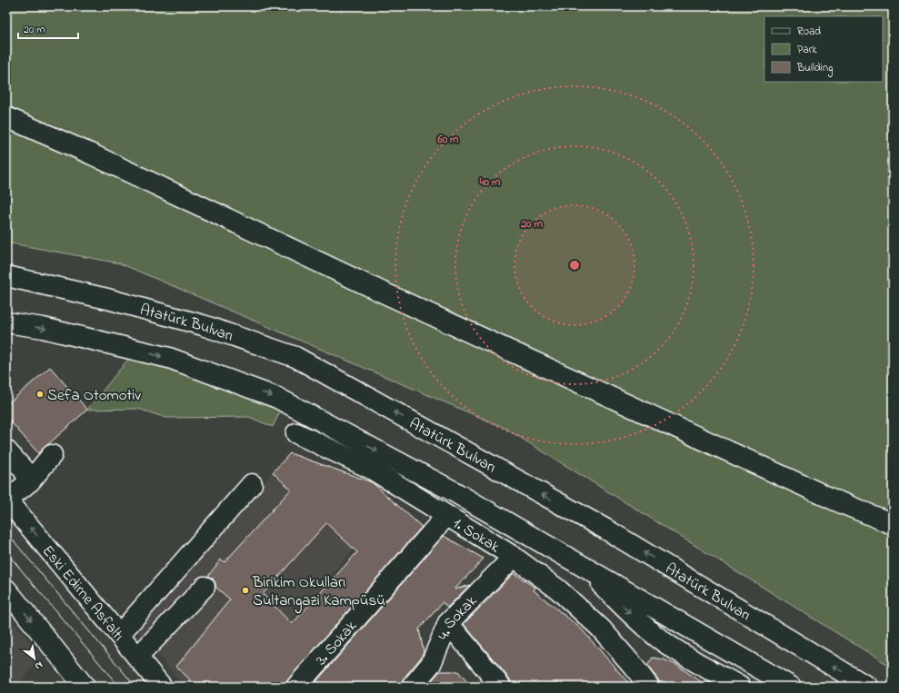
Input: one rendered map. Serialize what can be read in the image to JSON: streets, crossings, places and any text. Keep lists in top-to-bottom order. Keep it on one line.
{"streets":{"main road":["Atatürk Bulvarı","1. Sokak","Eski Edirne Asfaltı","4. Sokak","3. Sokak"]},"crossings":[["1. Sokak","4. Sokak"],["1. Sokak","3. Sokak"]],"places":["Sefa Otomotiv","Birikim Okulları Sultangazi Kampüsü"],"legend":["Road","Park","Building"],"scale_bar":"20 m","north":"bottom right","rings":["60 m","40 m","20 m"]}
